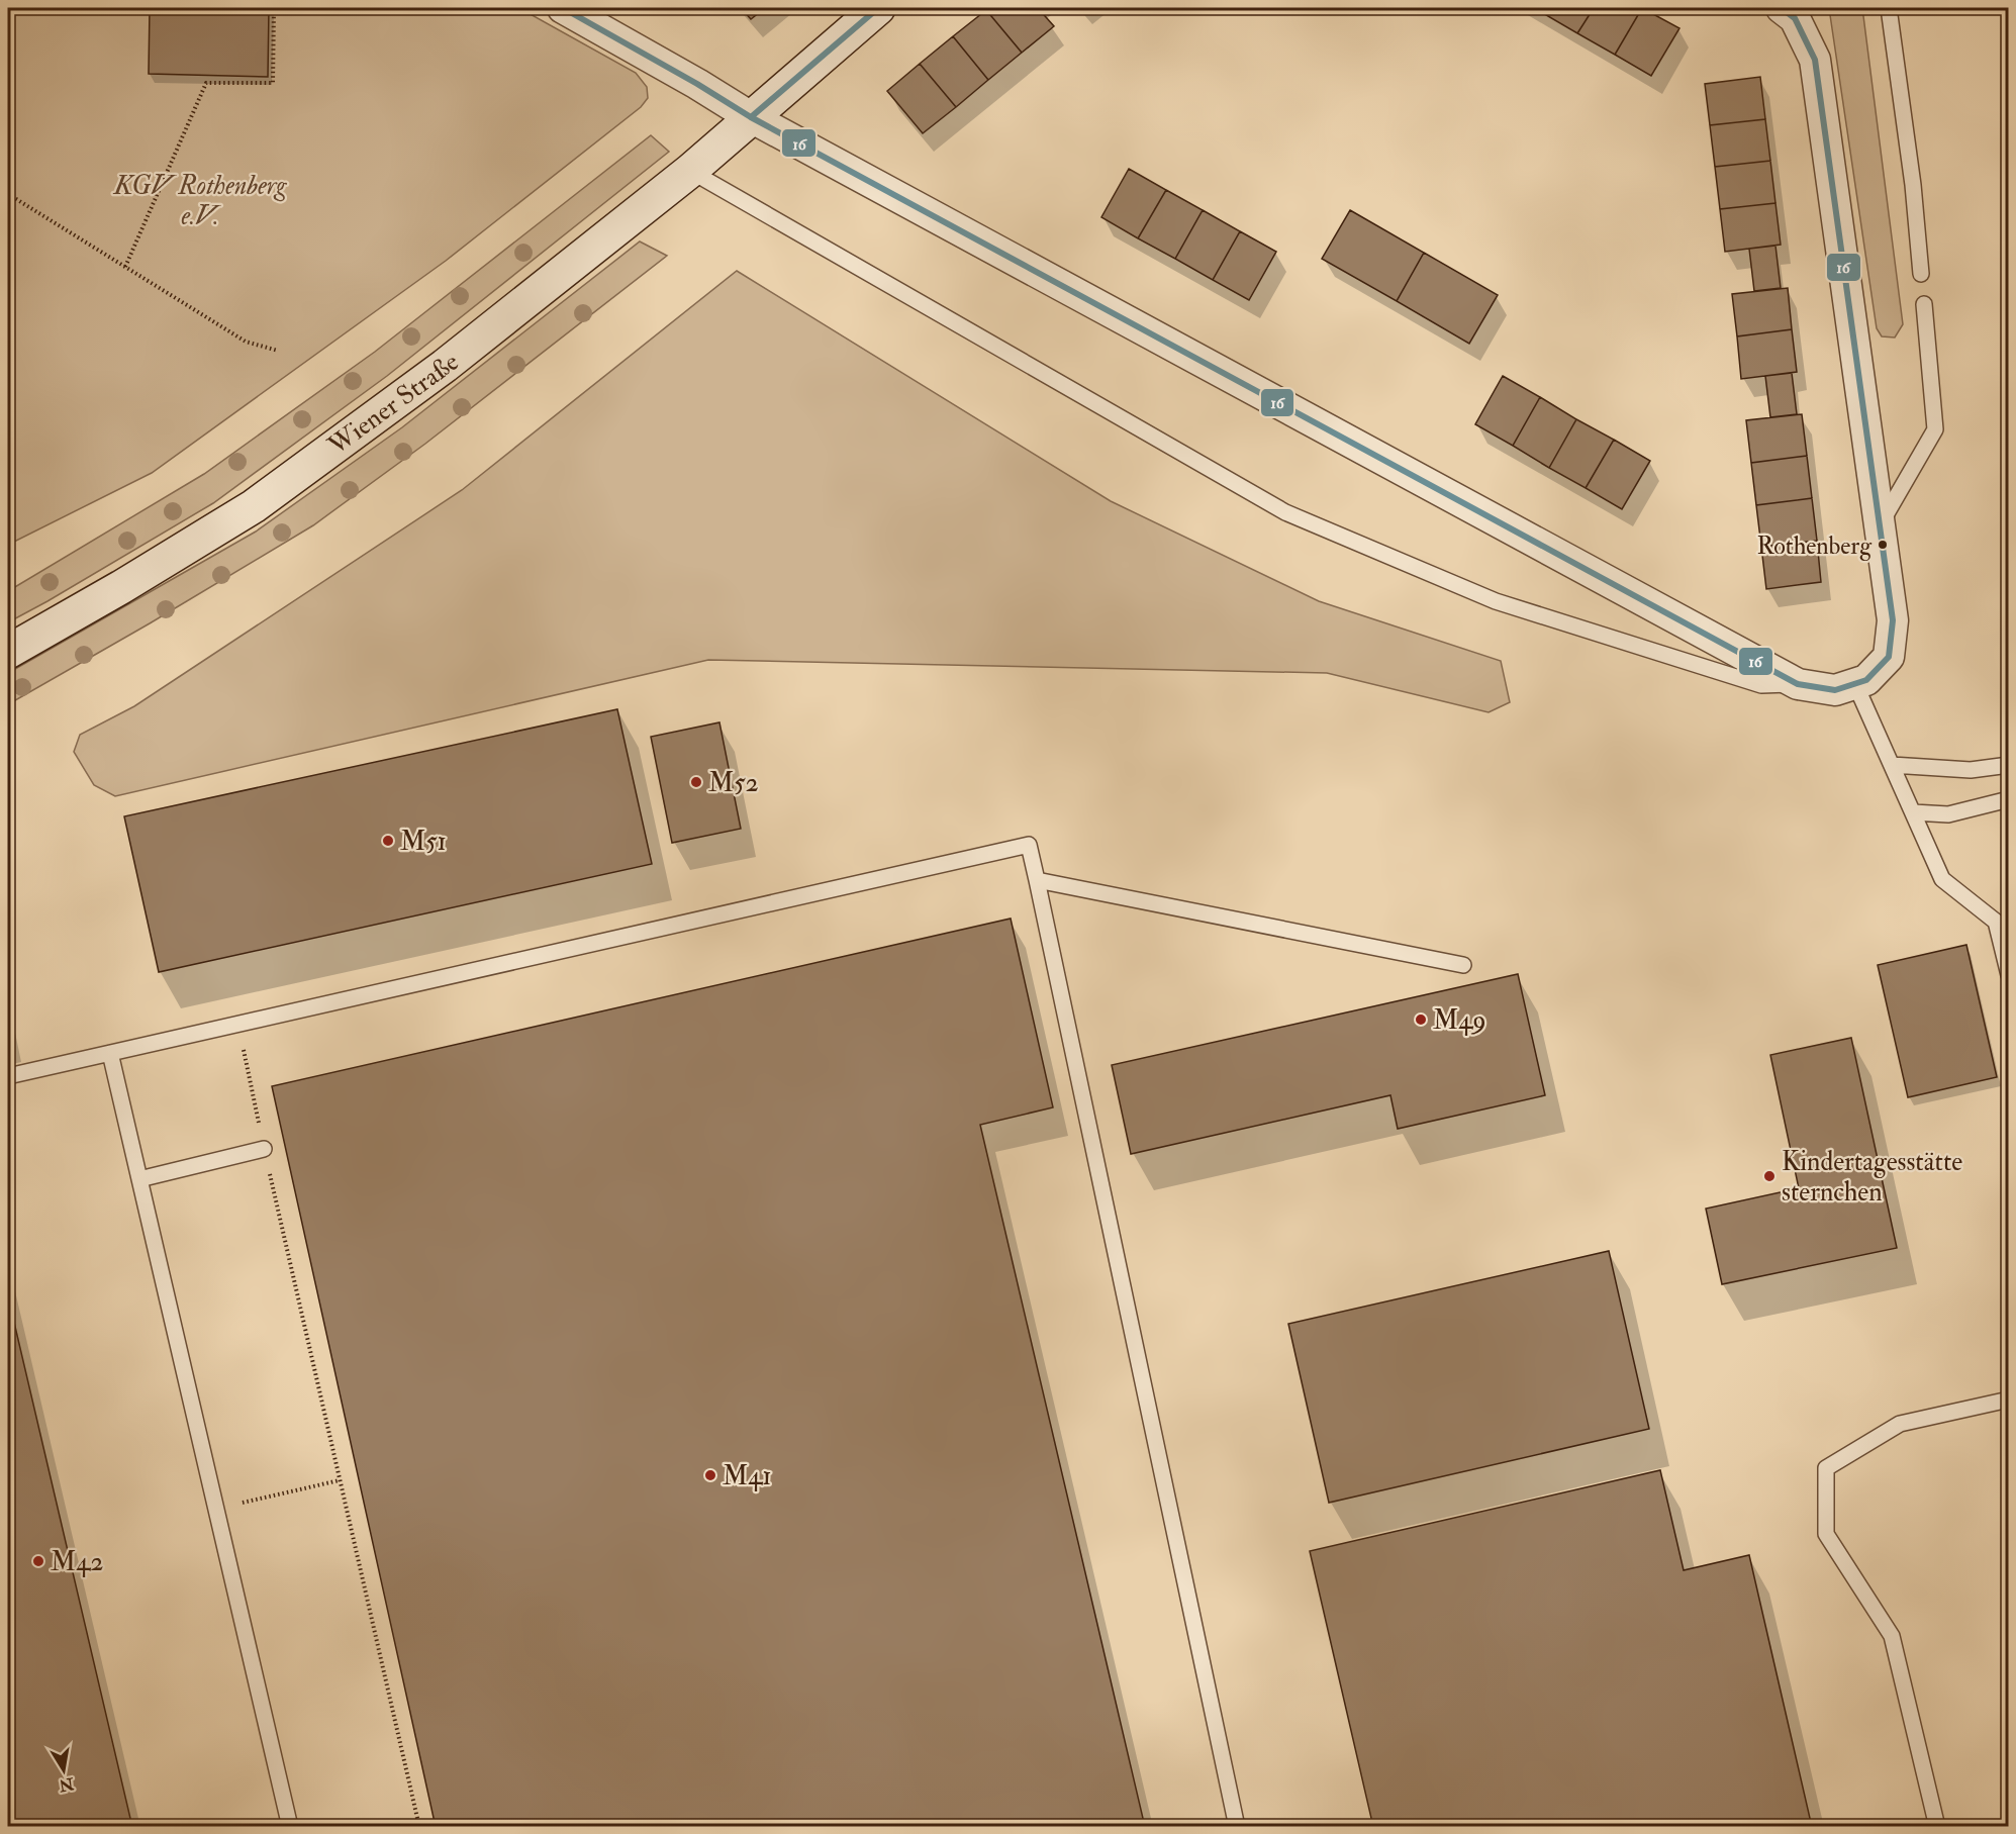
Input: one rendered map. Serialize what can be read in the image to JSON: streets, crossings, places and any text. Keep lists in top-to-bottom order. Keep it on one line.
{"streets":{"main road":["Wiener Straße"]},"parks":["KGV Rothenberg e.V."],"places":["Rothenberg","M52","M51","M49","Kindertagesstätte sternchen","M41","M42"],"lines":["transit line 16"],"north":"bottom"}
